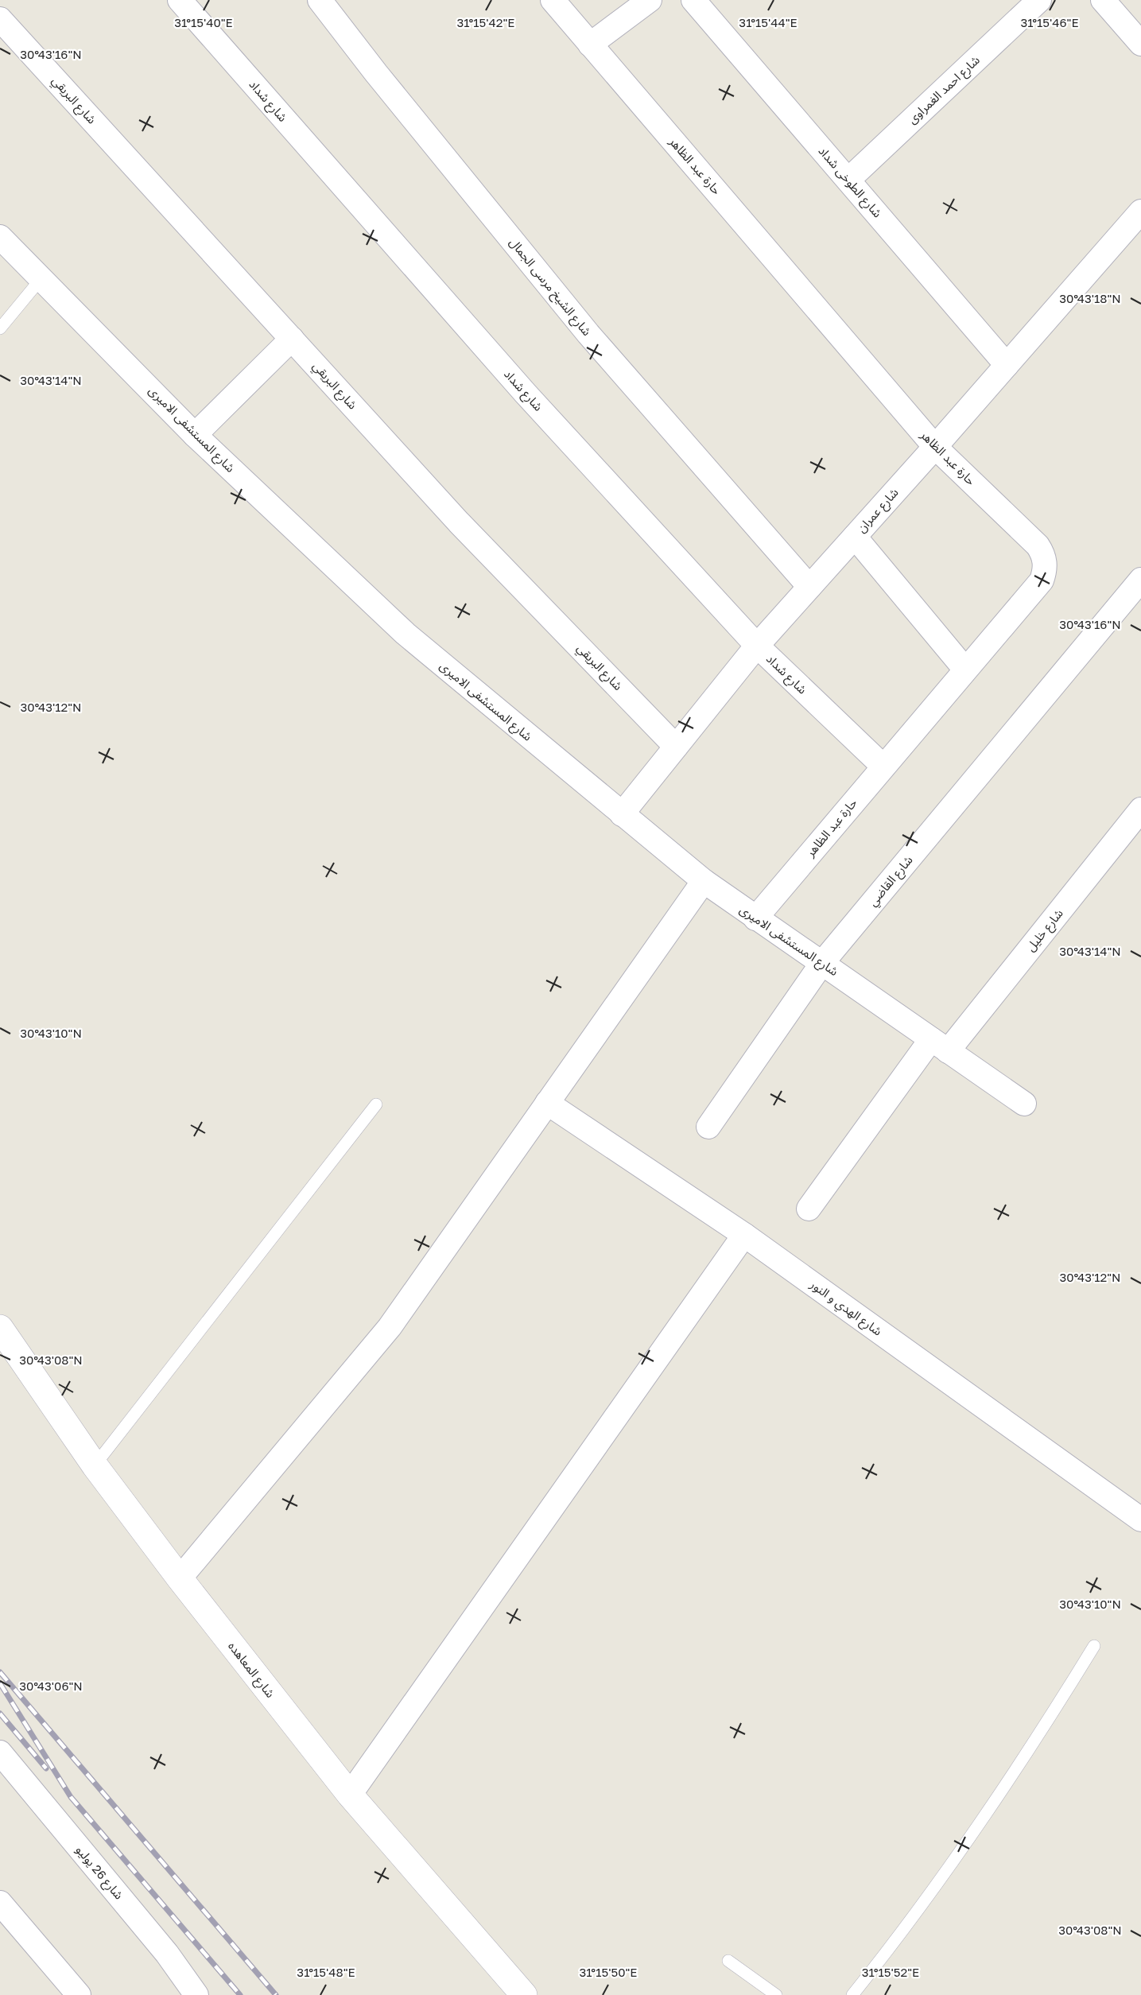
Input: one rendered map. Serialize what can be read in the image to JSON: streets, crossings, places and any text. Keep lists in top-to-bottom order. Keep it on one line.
{"streets":{"main road":["شارع المعاهده"],"street":["شارع احمد الغمراوى","شارع البريقي","شارع شداد","حارة عبد الظاهر","شارع الطوخى شداد","شارع الشيخ مرسى الجمال","شارع المستشفى الاميرى","شارع عمران","شارع القاضي","شارع خليل","شارع الهدي و النور","شارع 26 يوليو"]},"crossings":[["شارع احمد الغمراوى","شارع الطوخى شداد"],["شارع البريقي","شارع عمران"],["شارع شداد","حارة عبد الظاهر"],["شارع شداد","شارع عمران"],["حارة عبد الظاهر","شارع المستشفى الاميرى"],["حارة عبد الظاهر","شارع عمران"],["شارع الطوخى شداد","شارع عمران"],["شارع الشيخ مرسى الجمال","شارع عمران"],["شارع المستشفى الاميرى","شارع عمران"],["شارع المستشفى الاميرى","شارع القاضي"],["شارع المستشفى الاميرى","شارع خليل"]],"coordinates":["31°15'40\"E","31°15'42\"E","31°15'44\"E","31°15'46\"E","30°43'16\"N","30°43'18\"N","30°43'14\"N","30°43'12\"N","30°43'10\"N","30°43'08\"N","30°43'06\"N","31°15'48\"E","31°15'50\"E","31°15'52\"E"]}
